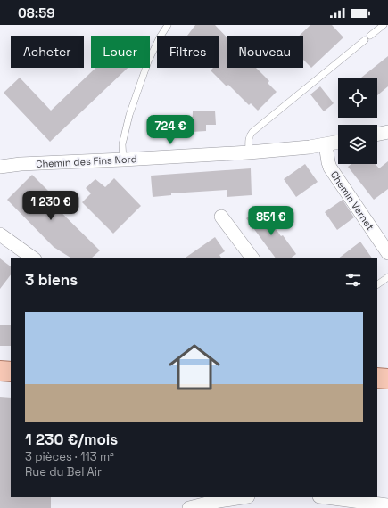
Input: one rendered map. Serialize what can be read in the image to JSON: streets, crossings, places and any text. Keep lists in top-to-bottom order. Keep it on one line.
{"streets":{"street":["Chemin des Fins Nord","Chemin Vernet"]},"crossings":[["Chemin des Fins Nord","Chemin Vernet"]],"page":{"status":"08:59","chip":["Acheter","Louer","Filtres","Nouveau"],"price":["724 €","1 230 €","851 €"],"heading":"3 biens","list":[{"name":"1 230 €/mois","note":"3 pièces · 113 m² · Rue du Bel Air"}]}}
